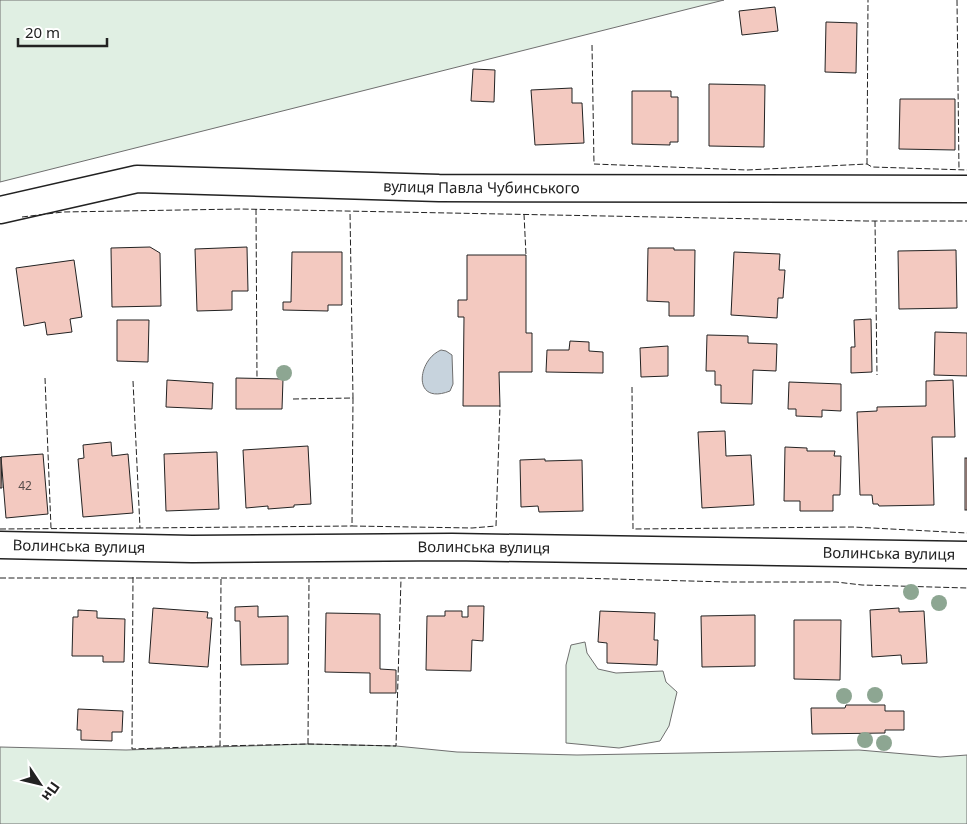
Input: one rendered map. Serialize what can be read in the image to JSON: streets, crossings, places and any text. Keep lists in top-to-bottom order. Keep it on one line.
{"streets":{"street":["вулиця Павла Чубинського","Волинська вулиця"]},"house_numbers":["42"],"scale_bar":"20 m","north":"bottom right"}
